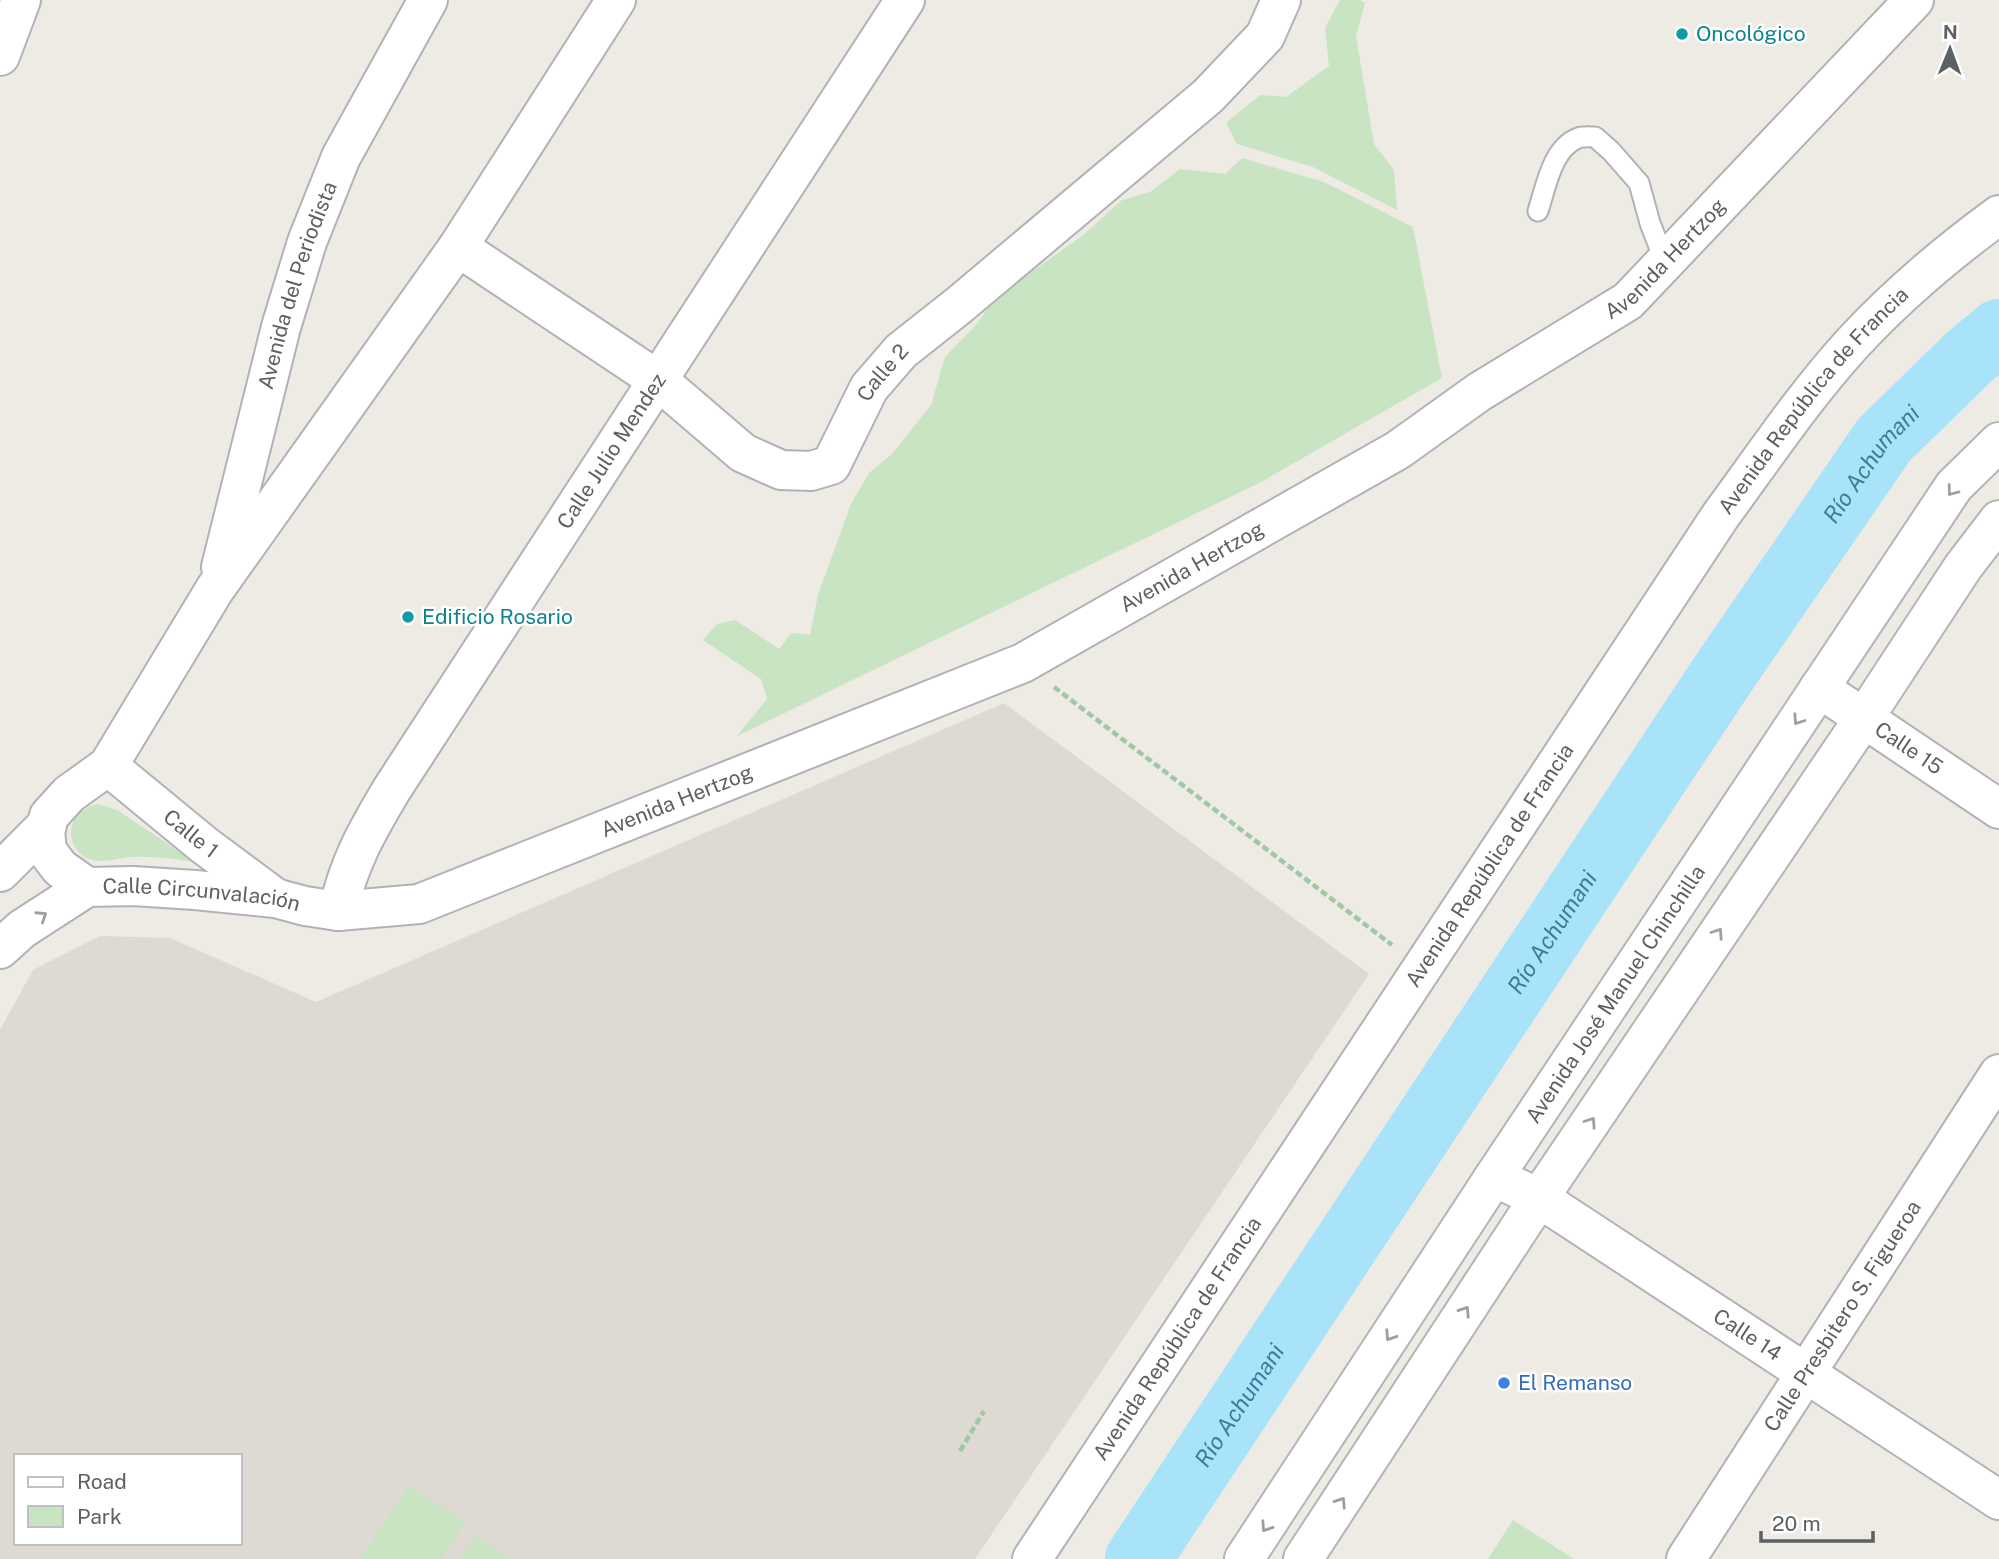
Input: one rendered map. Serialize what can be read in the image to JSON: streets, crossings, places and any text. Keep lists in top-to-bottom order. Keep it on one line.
{"streets":{"street":["Avenida Hertzog","Avenida del Periodista","Calle 2","Avenida República de Francia","Calle Julio Mendez","Calle 15","Calle 1","Calle Circunvalación","Avenida José Manuel Chinchilla","Calle Presbitero S. Figueroa","Calle 14"]},"crossings":[["Avenida Hertzog","Calle Julio Mendez"],["Avenida Hertzog","Calle Circunvalación"],["Calle 2","Calle Julio Mendez"],["Calle Julio Mendez","Calle Circunvalación"],["Calle 15","Avenida José Manuel Chinchilla"],["Calle 1","Calle Circunvalación"],["Avenida José Manuel Chinchilla","Calle 14"],["Calle Presbitero S. Figueroa","Calle 14"]],"water":["Río Achumani"],"places":["Oncológico","Edificio Rosario","El Remanso"],"legend":["Road","Park"],"scale_bar":"20 m","north":"top"}
